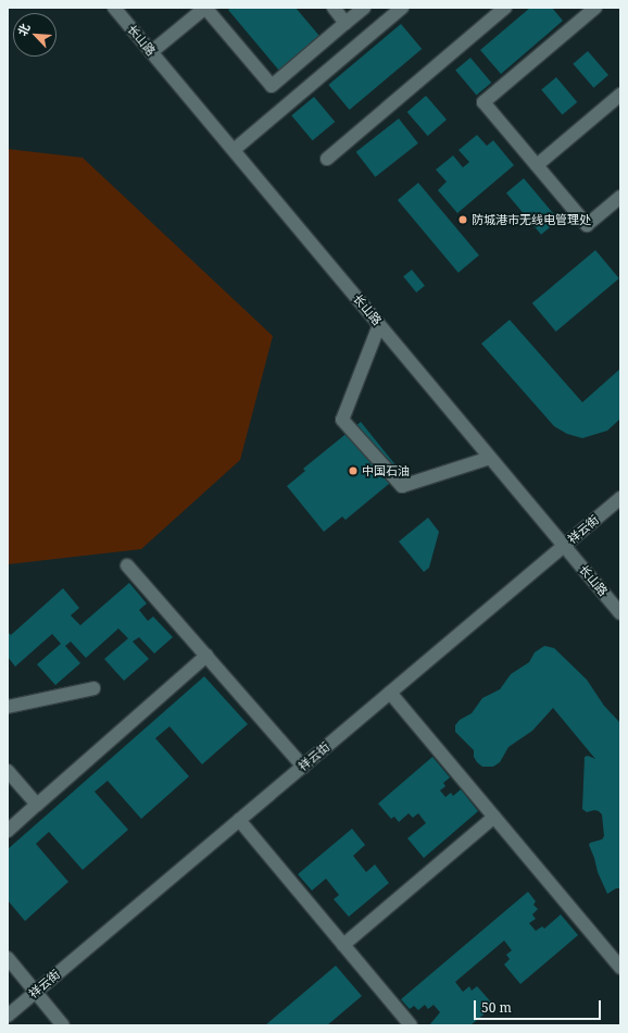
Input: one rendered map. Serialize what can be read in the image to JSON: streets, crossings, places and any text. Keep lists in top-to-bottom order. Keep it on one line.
{"streets":{"street":["长山路","祥云街"]},"crossings":[["长山路","祥云街"]],"places":["防城港市无线电管理处","中国石油"],"scale_bar":"50 m","north":"top left"}
